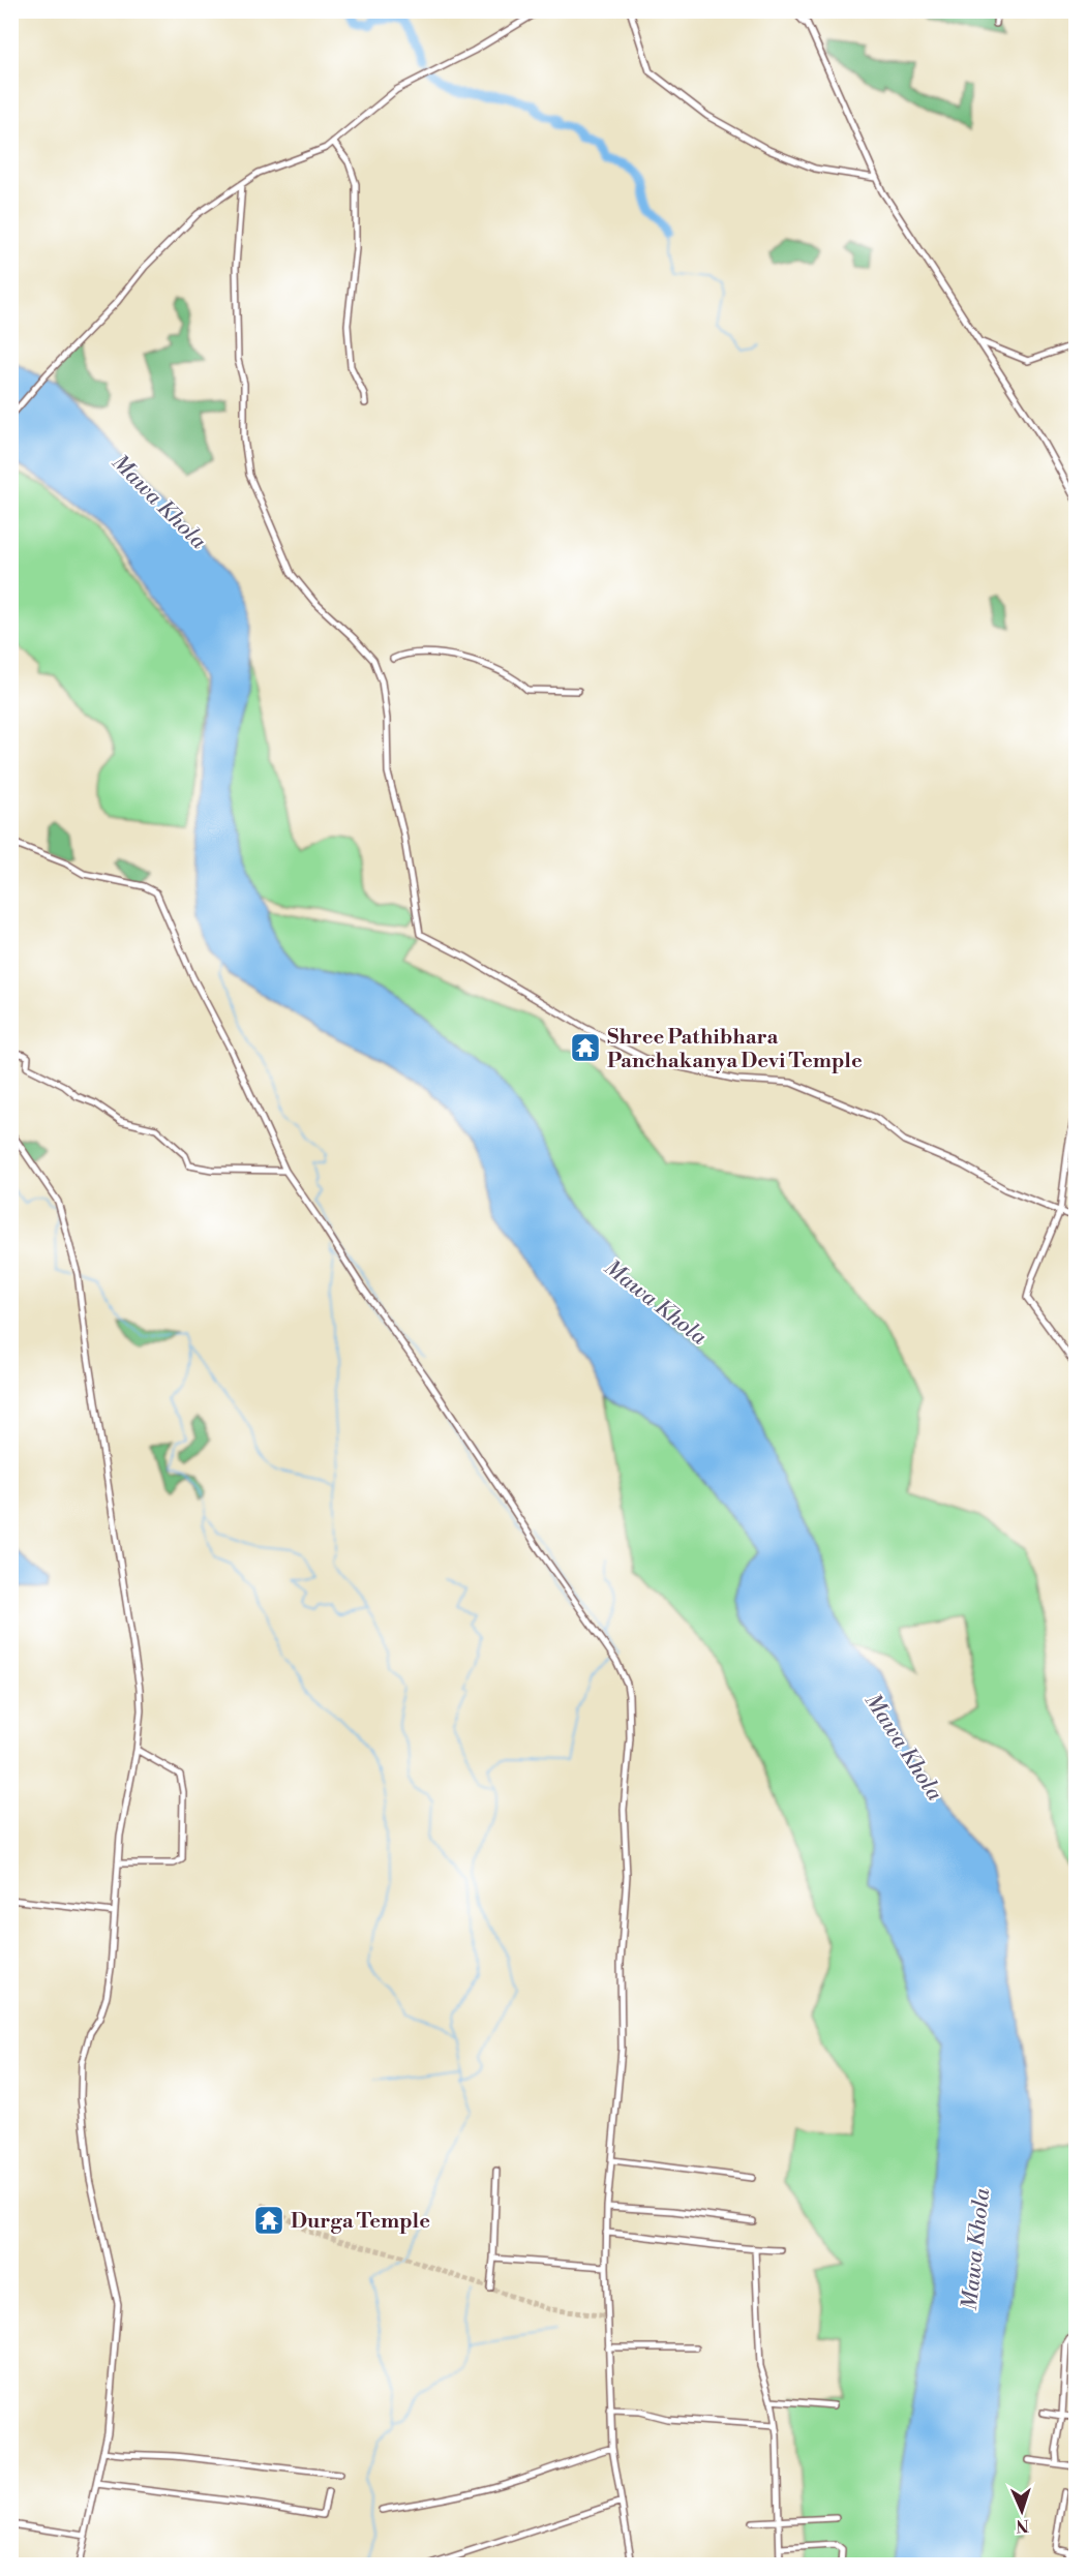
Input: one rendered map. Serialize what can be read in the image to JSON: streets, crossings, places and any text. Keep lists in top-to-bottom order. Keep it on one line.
{"water":["Mawa Khola"],"places":{"temple":["Shree Pathibhara Panchakanya Devi Temple","Durga Temple"]},"north":"bottom"}
